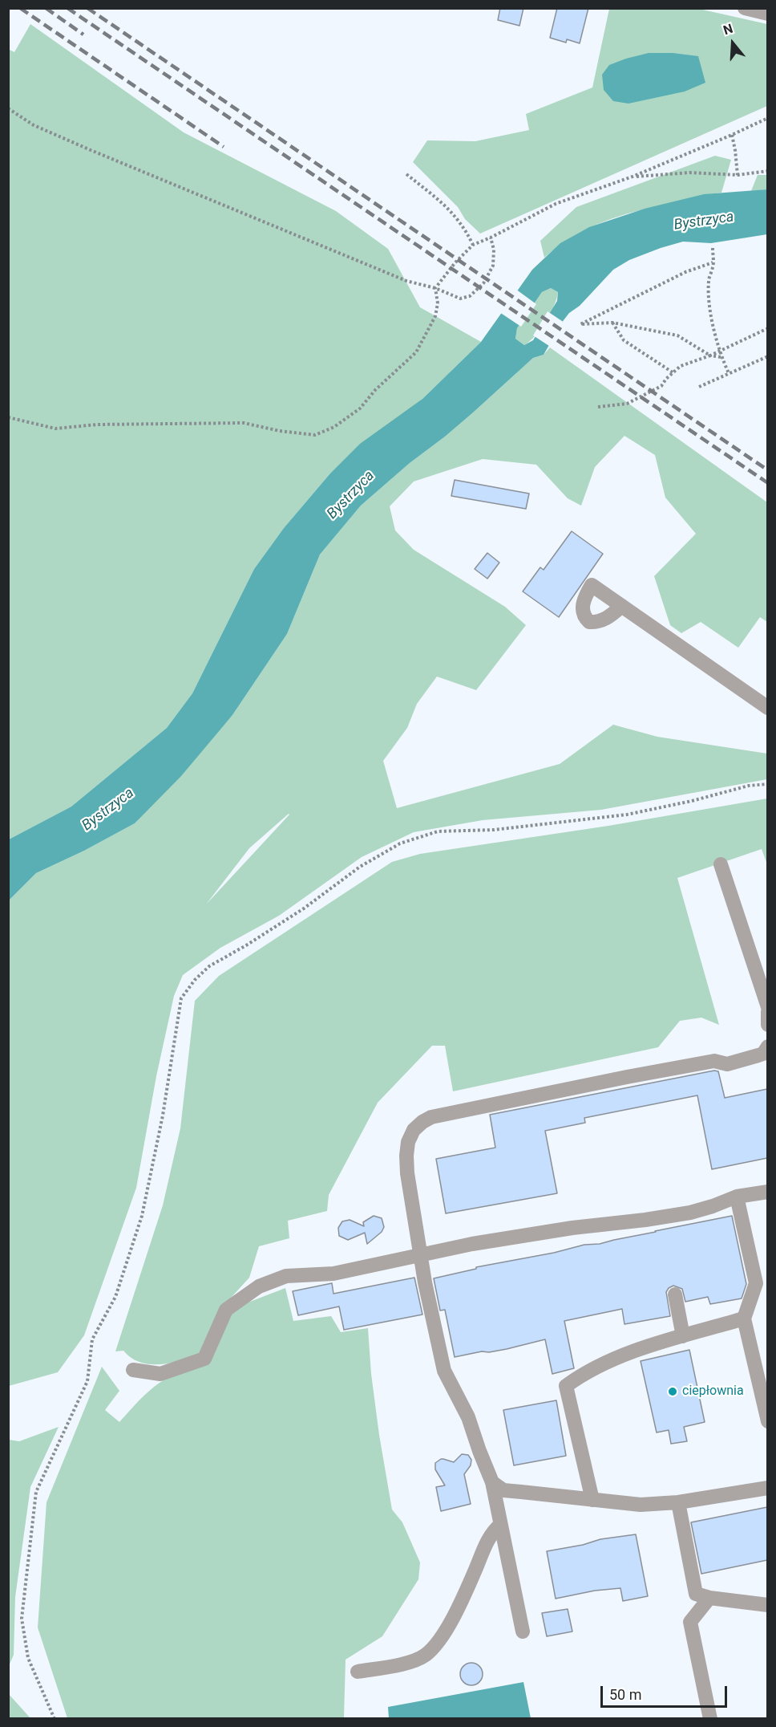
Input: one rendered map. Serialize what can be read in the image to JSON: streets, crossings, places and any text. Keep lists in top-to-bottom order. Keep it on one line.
{"water":["Bystrzyca"],"places":["ciepłownia"],"scale_bar":"50 m","north":"top"}
